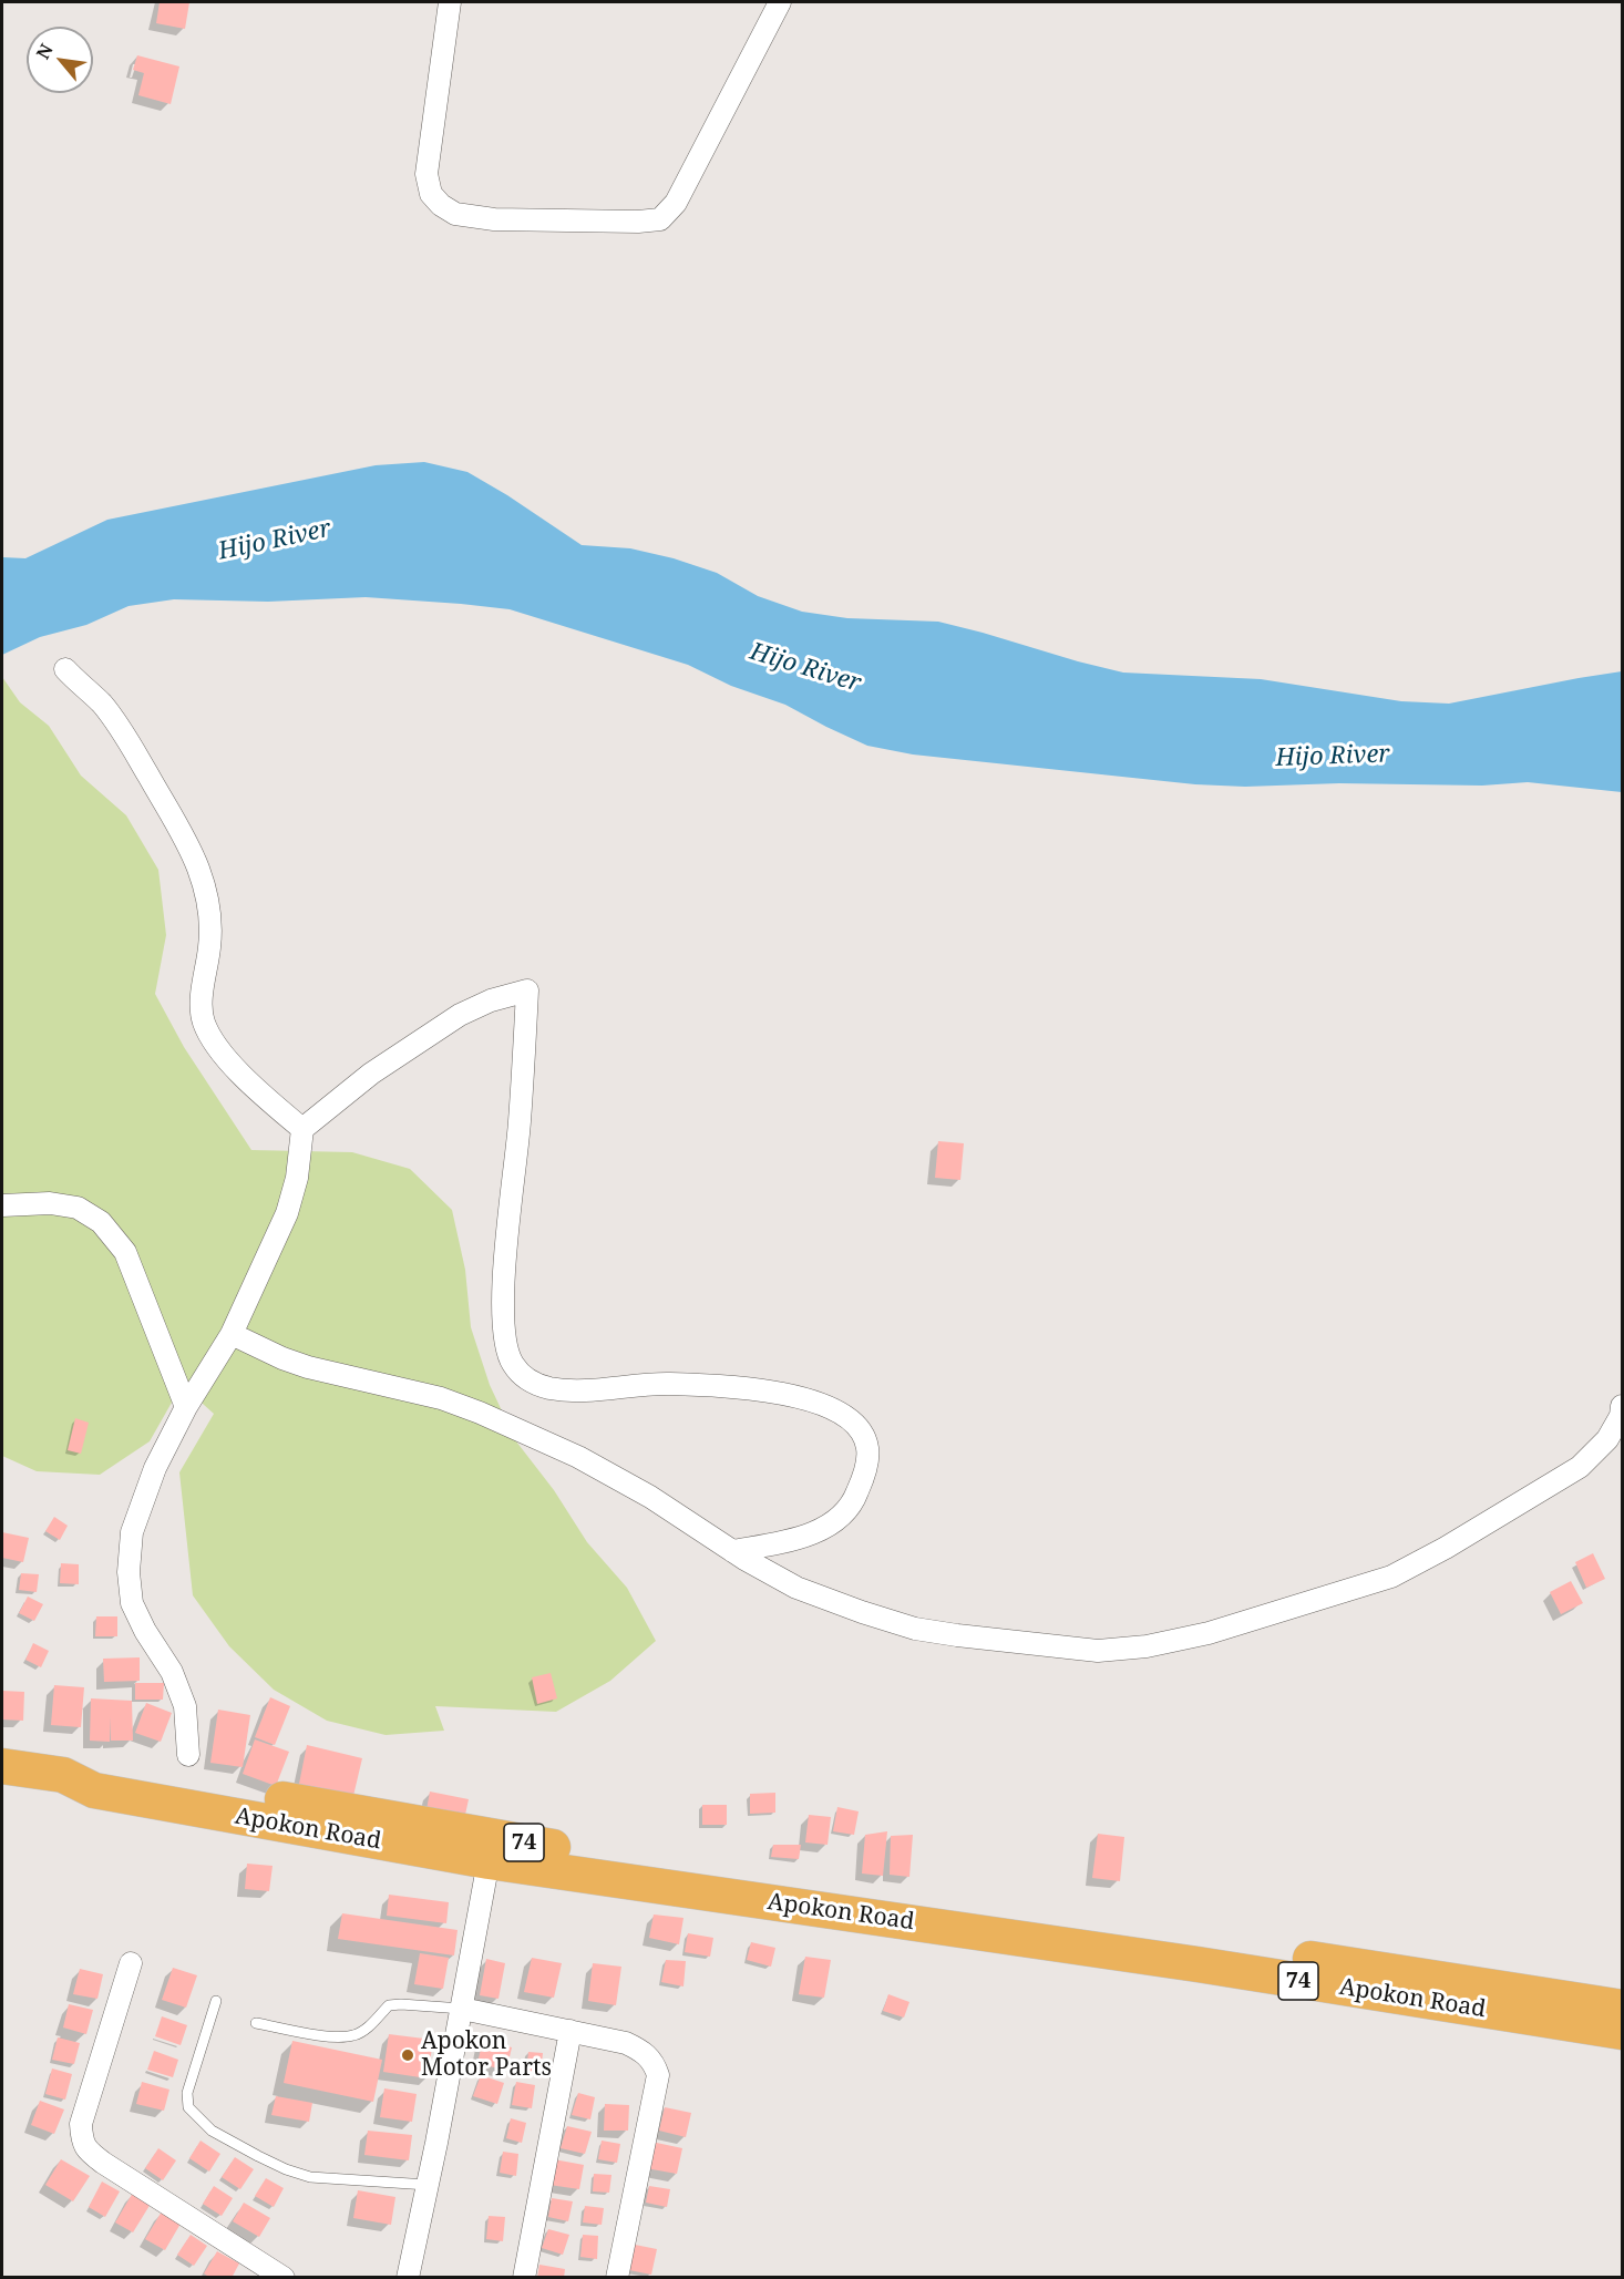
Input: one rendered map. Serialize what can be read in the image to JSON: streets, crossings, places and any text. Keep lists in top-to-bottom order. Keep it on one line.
{"streets":{"highway":["Apokon Road","74"]},"water":["Hijo River"],"places":["Apokon Motor Parts"],"north":"top left"}
